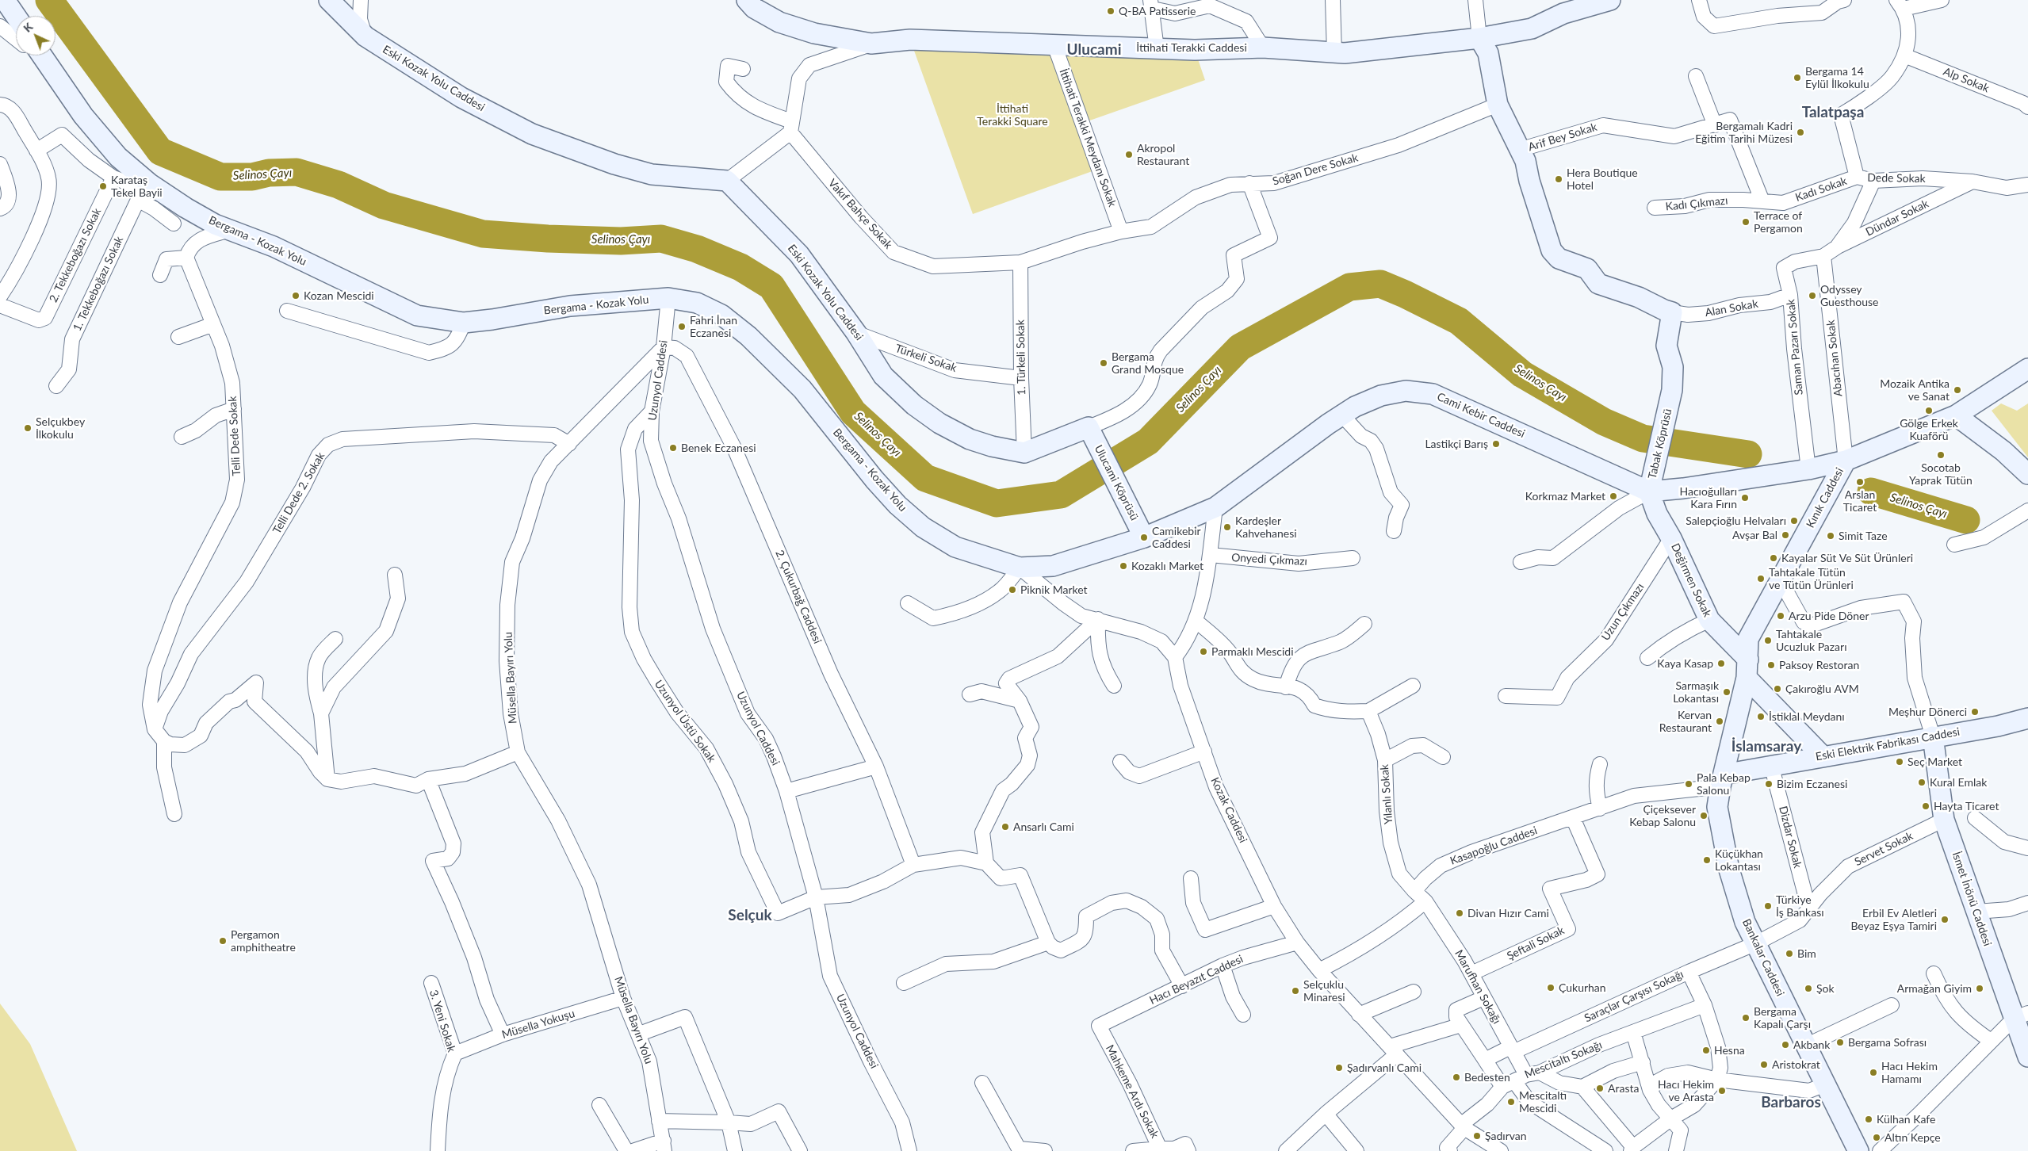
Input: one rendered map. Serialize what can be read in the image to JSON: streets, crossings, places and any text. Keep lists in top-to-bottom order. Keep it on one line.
{"streets":{"main road":["İttihati Terakki Caddesi","Eski Kozak Yolu Caddesi","Bergama - Kozak Yolu","Cami Kebir Caddesi","Tabak Köprüsü","Ulucami Köprüsü","Kınık Caddesi","Değirmen Sokak","Eski Elektrik Fabrikası Caddesi","İsmet İnönü Caddesi","Bankalar Caddesi"],"street":["Alp Sokak","Arif Bey Sokak","İttihati Terakki Meydanı Sokak","Soğan Dere Sokak","Dede Sokak","Kadı Sokak","Kadı Çıkmazı","Vakıf Bahçe Sokak","Dündar Sokak","2. Tekkeboğazı Sokak","1. Tekkeboğazı Sokak","Alan Sokak","Saman Pazarı Sokak","1. Türkeli Sokak","Türkeli Sokak","Abacıhan Sokak","Uzunyol Caddesi","Telli Dede Sokak","Telli Dede 2. Sokak","Onyedi Çıkmazı","2. Çukurbağ Caddesi","Uzun Çıkmazı","Müsella Bayırı Yolu","Uzunyol Üstü Sokak","Yılanlı Sokak","Kozak Caddesi","Dizdar Sokak","Kasapoğlu Caddesi","Servet Sokak","Şeftali Sokak","Hacı Beyazıt Caddesi","Marufhan Sokağı","Saraçlar Çarşısı Sokağı","3. Yeni Sokak","Müsella Yokuşu","Mescitaltı Sokağı","Mahkeme Ardı Sokak"]},"crossings":[["İttihati Terakki Caddesi","İttihati Terakki Meydanı Sokak"],["Eski Kozak Yolu Caddesi","1. Türkeli Sokak"],["Eski Kozak Yolu Caddesi","Türkeli Sokak"],["Alp Sokak","Dede Sokak"],["Arif Bey Sokak","Kadı Sokak"],["Arif Bey Sokak","Kadı Çıkmazı"],["İttihati Terakki Meydanı Sokak","Soğan Dere Sokak"],["Soğan Dere Sokak","Vakıf Bahçe Sokak"],["Soğan Dere Sokak","1. Türkeli Sokak"],["Dede Sokak","Kadı Sokak"],["Dede Sokak","Dündar Sokak"],["Kadı Sokak","Kadı Çıkmazı"],["Vakıf Bahçe Sokak","1. Türkeli Sokak"],["Dündar Sokak","Saman Pazarı Sokak"],["Dündar Sokak","Abacıhan Sokak"],["Bergama - Kozak Yolu","1. Tekkeboğazı Sokak"],["Bergama - Kozak Yolu","Uzunyol Caddesi"],["Bergama - Kozak Yolu","Cami Kebir Caddesi"],["Bergama - Kozak Yolu","Ulucami Köprüsü"],["Bergama - Kozak Yolu","Kozak Caddesi"],["Alan Sokak","Saman Pazarı Sokak"],["Alan Sokak","Tabak Köprüsü"],["Saman Pazarı Sokak","Abacıhan Sokak"],["Saman Pazarı Sokak","Cami Kebir Caddesi"],["1. Türkeli Sokak","Türkeli Sokak"],["Abacıhan Sokak","Cami Kebir Caddesi"],["Abacıhan Sokak","Kınık Caddesi"],["Uzunyol Caddesi","2. Çukurbağ Caddesi"],["Uzunyol Caddesi","Müsella Bayırı Yolu"],["Uzunyol Caddesi","Uzunyol Üstü Sokak"],["Cami Kebir Caddesi","Tabak Köprüsü"],["Cami Kebir Caddesi","Ulucami Köprüsü"],["Cami Kebir Caddesi","Kınık Caddesi"],["Cami Kebir Caddesi","Değirmen Sokak"],["Telli Dede Sokak","Telli Dede 2. Sokak"],["Tabak Köprüsü","Değirmen Sokak"],["Telli Dede 2. Sokak","Müsella Bayırı Yolu"],["Kınık Caddesi","Değirmen Sokak"],["Kınık Caddesi","Eski Elektrik Fabrikası Caddesi"],["Kınık Caddesi","Kasapoğlu Caddesi"],["Kınık Caddesi","Bankalar Caddesi"],["Değirmen Sokak","Uzun Çıkmazı"],["2. Çukurbağ Caddesi","Müsella Bayırı Yolu"],["Müsella Bayırı Yolu","Müsella Yokuşu"],["Eski Elektrik Fabrikası Caddesi","Dizdar Sokak"],["Eski Elektrik Fabrikası Caddesi","Kasapoğlu Caddesi"],["Eski Elektrik Fabrikası Caddesi","İsmet İnönü Caddesi"],["Eski Elektrik Fabrikası Caddesi","Bankalar Caddesi"],["Yılanlı Sokak","Kasapoğlu Caddesi"],["Kozak Caddesi","Hacı Beyazıt Caddesi"],["Kozak Caddesi","Mescitaltı Sokağı"],["Dizdar Sokak","Servet Sokak"],["Kasapoğlu Caddesi","Şeftali Sokak"],["Kasapoğlu Caddesi","Bankalar Caddesi"],["Servet Sokak","İsmet İnönü Caddesi"],["Servet Sokak","Bankalar Caddesi"],["Servet Sokak","Saraçlar Çarşısı Sokağı"],["Şeftali Sokak","Marufhan Sokağı"],["Bankalar Caddesi","Saraçlar Çarşısı Sokağı"],["Hacı Beyazıt Caddesi","Mahkeme Ardı Sokak"],["Marufhan Sokağı","Saraçlar Çarşısı Sokağı"],["Marufhan Sokağı","Mescitaltı Sokağı"],["3. Yeni Sokak","Müsella Yokuşu"]],"districts":["Ulucami","Talatpaşa","İslamsaray","Selçuk","Barbaros"],"water":["Selinos Çayı"],"parks":["İttihati Terakki Square"],"places":["Q-BA Patisserie","Bergama 14 Eylül İlkokulu","Bergamalı Kadri Eğitim Tarihi Müzesi","Akropol Restaurant","Hera Boutique Hotel","Karataş Tekel Bayii","Terrace of Pergamon","Kozan Mescidi","Odyssey Guesthouse","Fahri İnan Eczanesi","Bergama Grand Mosque","Mozaik Antika ve Sanat","Gölge Erkek Kuaförü","Selçukbey İlkokulu","Lastikçi Barış","Benek Eczanesi","Socotab Yaprak Tütün","Arslan Ticaret","Korkmaz Market","Hacıoğulları Kara Fırın","Salepçioğlu Helvaları","Kardeşler Kahvehanesi","Avşar Bal","Simit Taze","Camikebir Caddesi","Kayalar Süt Ve Süt Ürünleri","Kozaklı Market","Tahtakale Tütün ve Tütün Ürünleri","Piknik Market","Arzu Pide Döner","Tahtakale Ucuzluk Pazarı","Parmaklı Mescidi","Kaya Kasap","Paksoy Restoran","Çakıroğlu AVM","Sarmaşık Lokantası","Meşhur Dönerci","İstiklal Meydanı","Kervan Restaurant","Seç Market","Kural Emlak","Pala Kebap Salonu","Bizim Eczanesi","Hayta Ticaret","Çiçeksever Kebap Salonu","Ansarlı Cami","Küçükhan Lokantası","Türkiye İş Bankası","Divan Hızır Cami","Erbil Ev Aletleri Beyaz Eşya Tamiri","Pergamon amphitheatre","Bim","Çukurhan","Şok","Armağan Giyim","Selçuklu Minaresi","Bergama Kapalı Çarşı","Bergama Sofrası","Akbank","Hesna","Aristokrat","Şadırvanlı Cami","Hacı Hekim Hamamı","Bedesten","Arasta","Hacı Hekim ve Arasta","Mescitaltı Mescidi","Külhan Kafe","Şadırvan","Altın Kepçe"],"north":"top left"}
